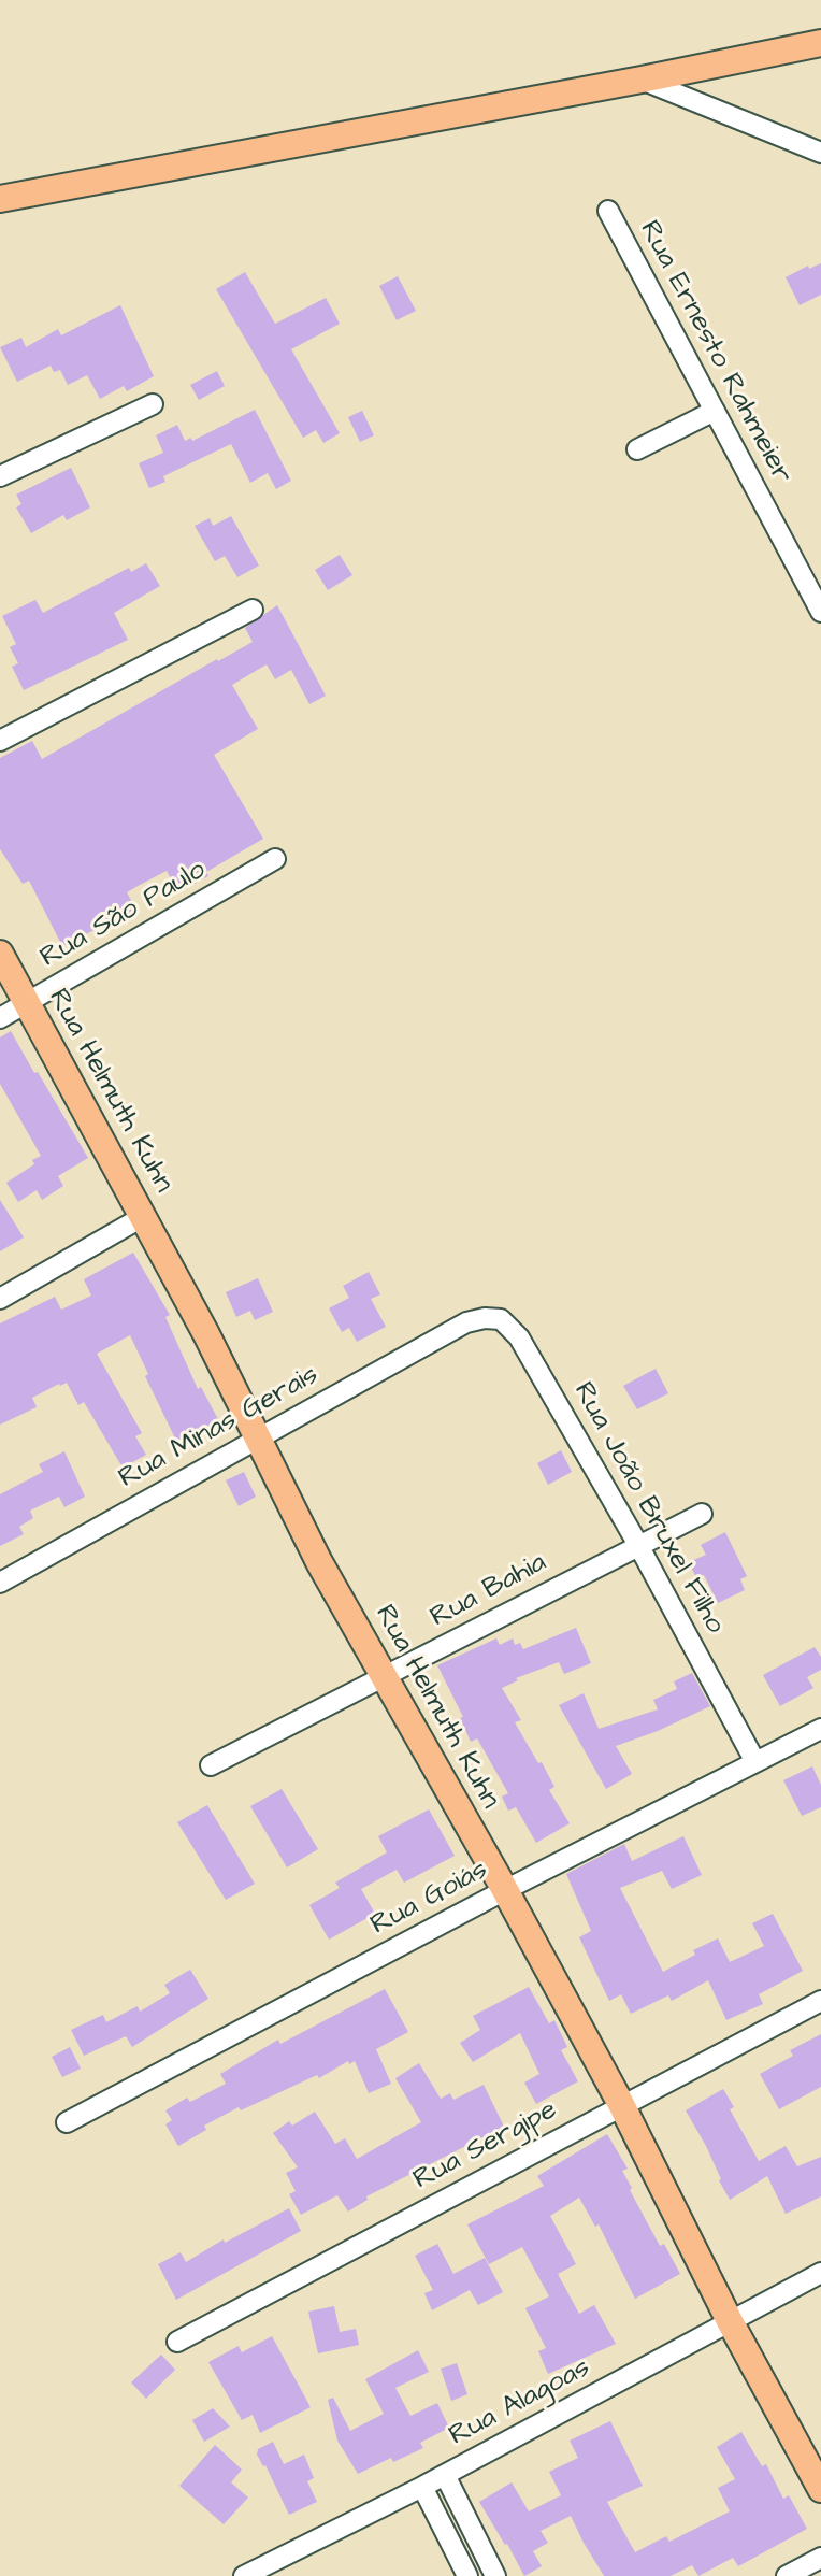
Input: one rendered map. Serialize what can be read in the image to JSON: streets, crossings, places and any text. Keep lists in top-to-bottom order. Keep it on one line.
{"streets":{"main road":["Rua Helmuth Kuhn"],"street":["Rua Ernesto Rahmeier","Rua São Paulo","Rua Minas Gerais","Rua João Bruxel Filho","Rua Bahia","Rua Goiás","Rua Sergipe","Rua Alagoas"]},"crossings":[["Rua São Paulo","Rua Helmuth Kuhn"],["Rua Helmuth Kuhn","Rua Minas Gerais"],["Rua Helmuth Kuhn","Rua Bahia"],["Rua Helmuth Kuhn","Rua Goiás"],["Rua Helmuth Kuhn","Rua Sergipe"],["Rua Helmuth Kuhn","Rua Alagoas"],["Rua Minas Gerais","Rua João Bruxel Filho"],["Rua João Bruxel Filho","Rua Bahia"],["Rua João Bruxel Filho","Rua Goiás"]]}
